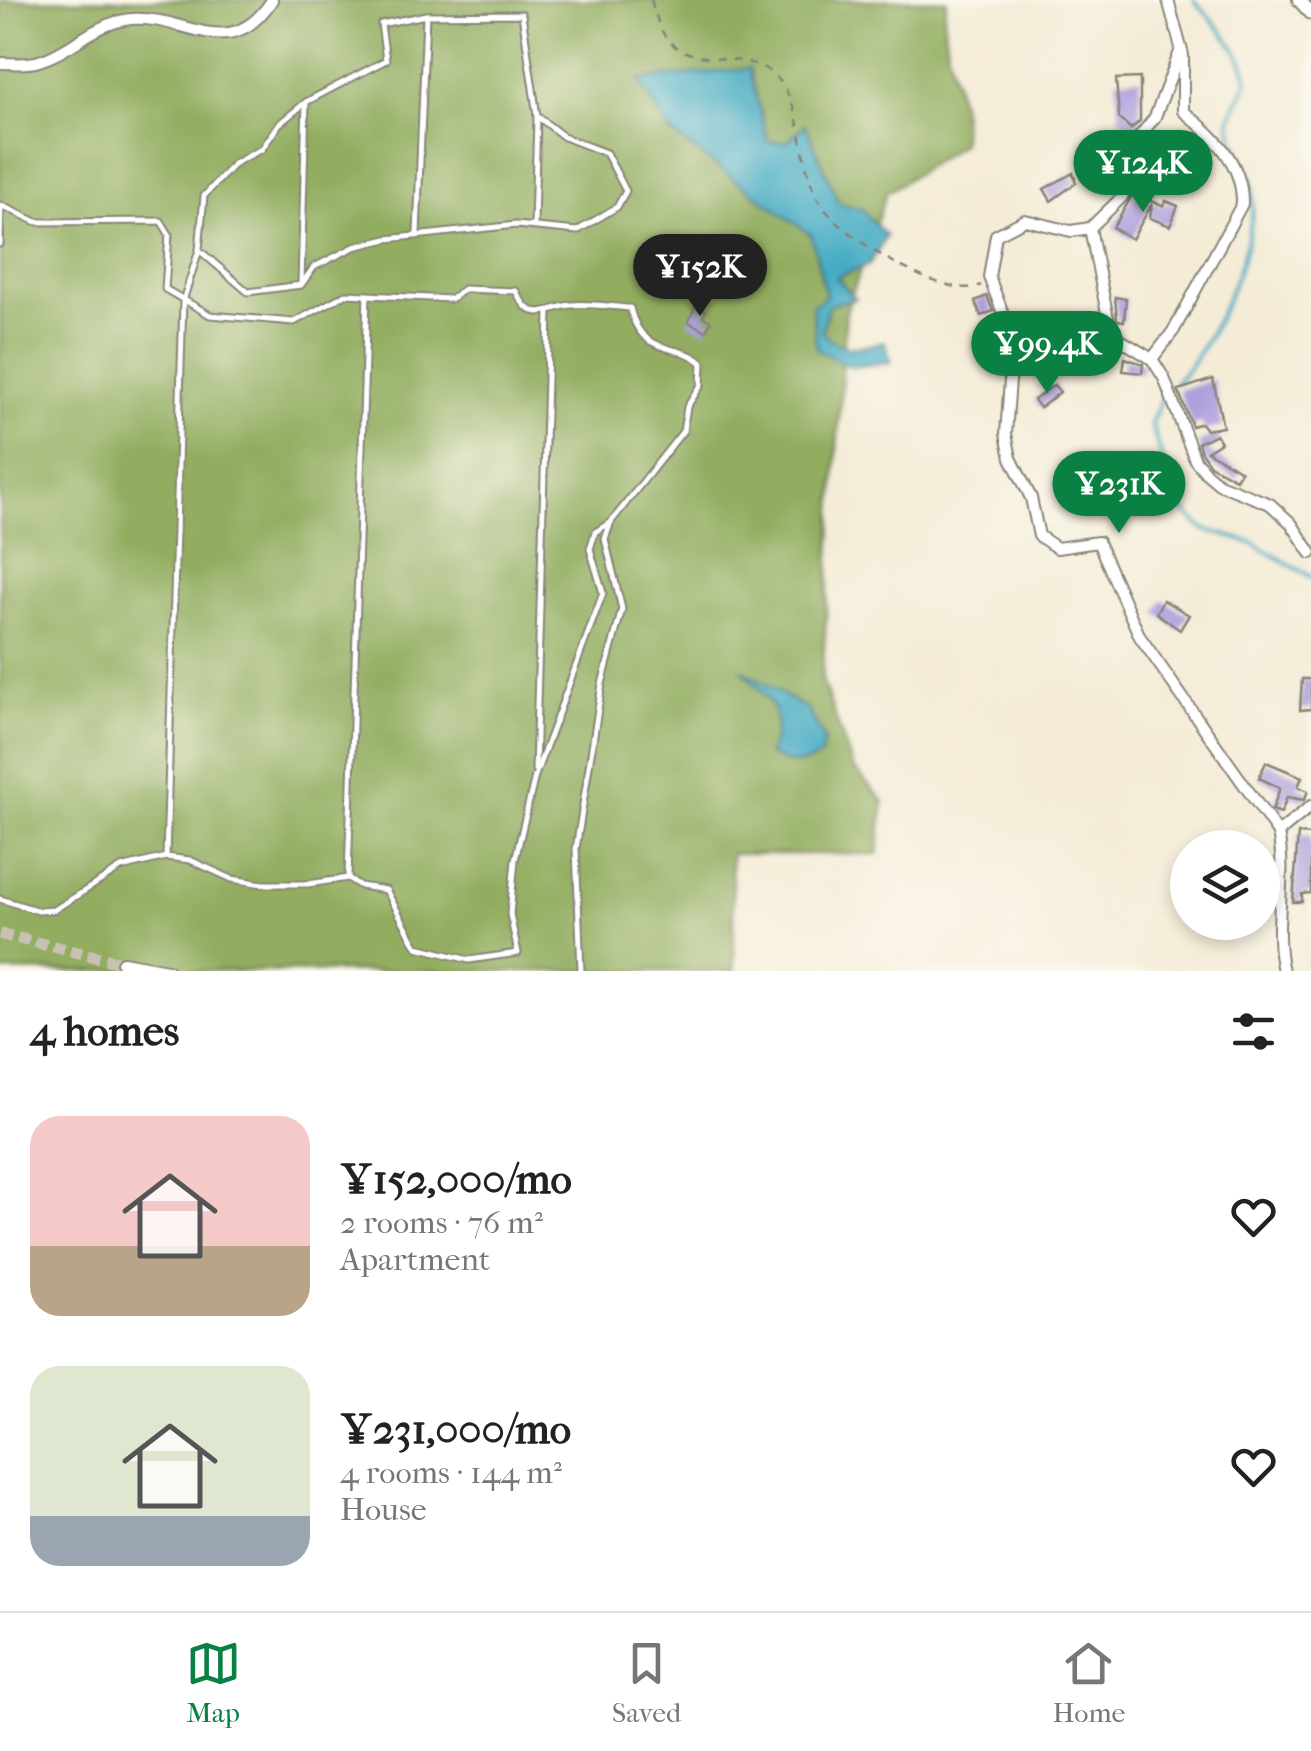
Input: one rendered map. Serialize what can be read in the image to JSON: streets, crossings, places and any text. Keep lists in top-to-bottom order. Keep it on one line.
{"page":{"price":["¥124K","¥152K","¥99.4K","¥231K"],"heading":"4 homes","list":[{"name":"¥152,000/mo","note":"2 rooms · 76 m² · Apartment"},{"name":"¥231,000/mo","note":"4 rooms · 144 m² · House"}],"tabs":["Map","Saved","Home"]}}
